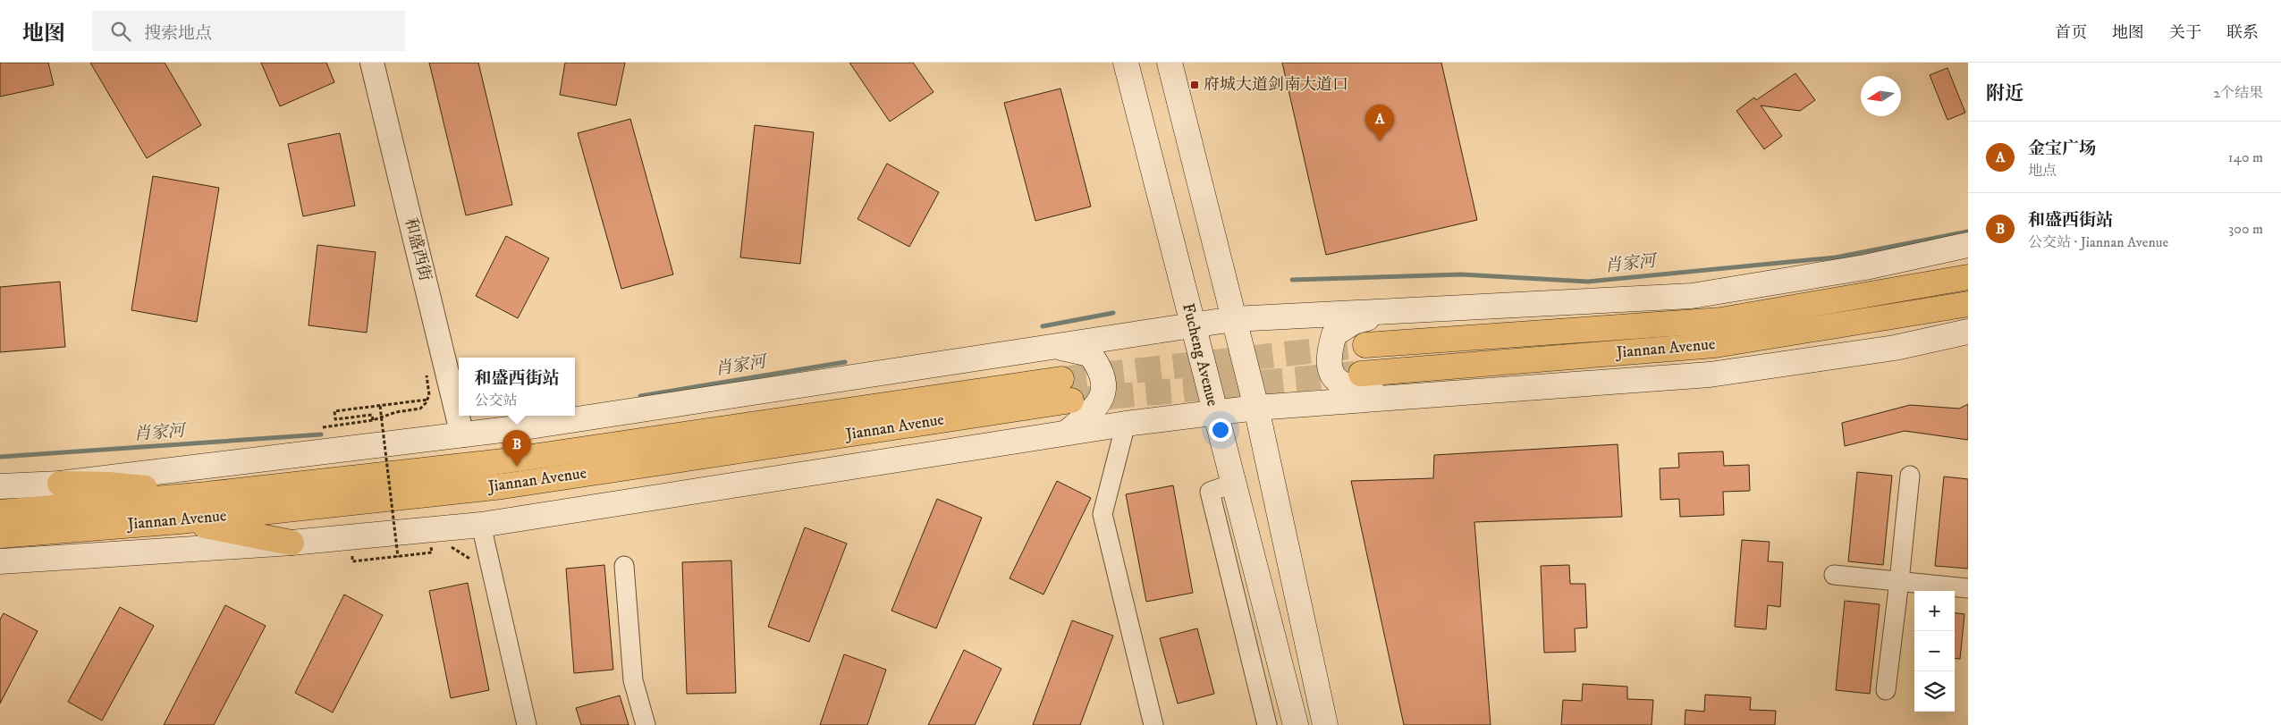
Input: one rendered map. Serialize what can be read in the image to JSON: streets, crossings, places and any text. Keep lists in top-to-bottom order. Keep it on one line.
{"streets":{"highway":["Jiannan Avenue"],"main road":["Fucheng Avenue"],"street":["和盛西街"]},"water":["肖家河"],"places":{"transit":["府城大道剑南大道口"]},"north":"left","page":{"header":"地图","search":"搜索地点","nav":["首页","地图","关于","联系"],"heading":["附近","2个结果"],"pins":["A","B"],"list":[{"mark":"A","name":"金宝广场","note":"地点","value":"140 m"},{"mark":"B","name":"和盛西街站","note":"公交站 · Jiannan Avenue","value":"300 m"}],"popup":["和盛西街站","公交站"],"map_buttons":["+","−"]}}
